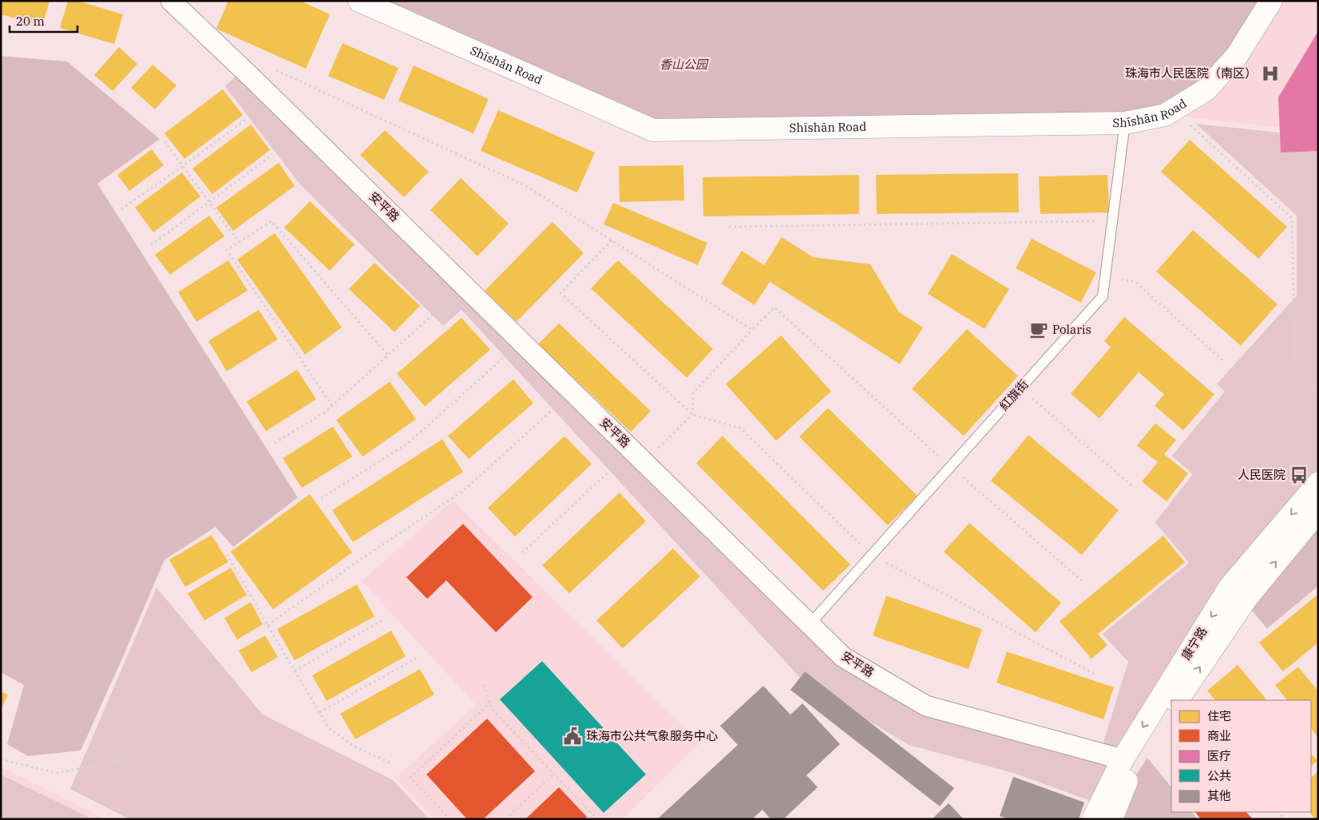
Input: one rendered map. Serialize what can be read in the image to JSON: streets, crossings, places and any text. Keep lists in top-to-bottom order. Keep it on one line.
{"streets":{"street":["Shīshān Road","安平路","康宁路"],"lane":["紅旗街"]},"crossings":[["Shīshān Road","紅旗街"],["安平路","紅旗街"],["安平路","康宁路"]],"parks":["香山公园"],"places":{"hospital":["珠海市人民医院（南区）"],"cafe":["Polaris"],"bus stop":["人民医院"],"public building":["珠海市公共气象服务中心"]},"legend":["住宅","商业","医疗","公共","其他"],"scale_bar":"20 m"}
